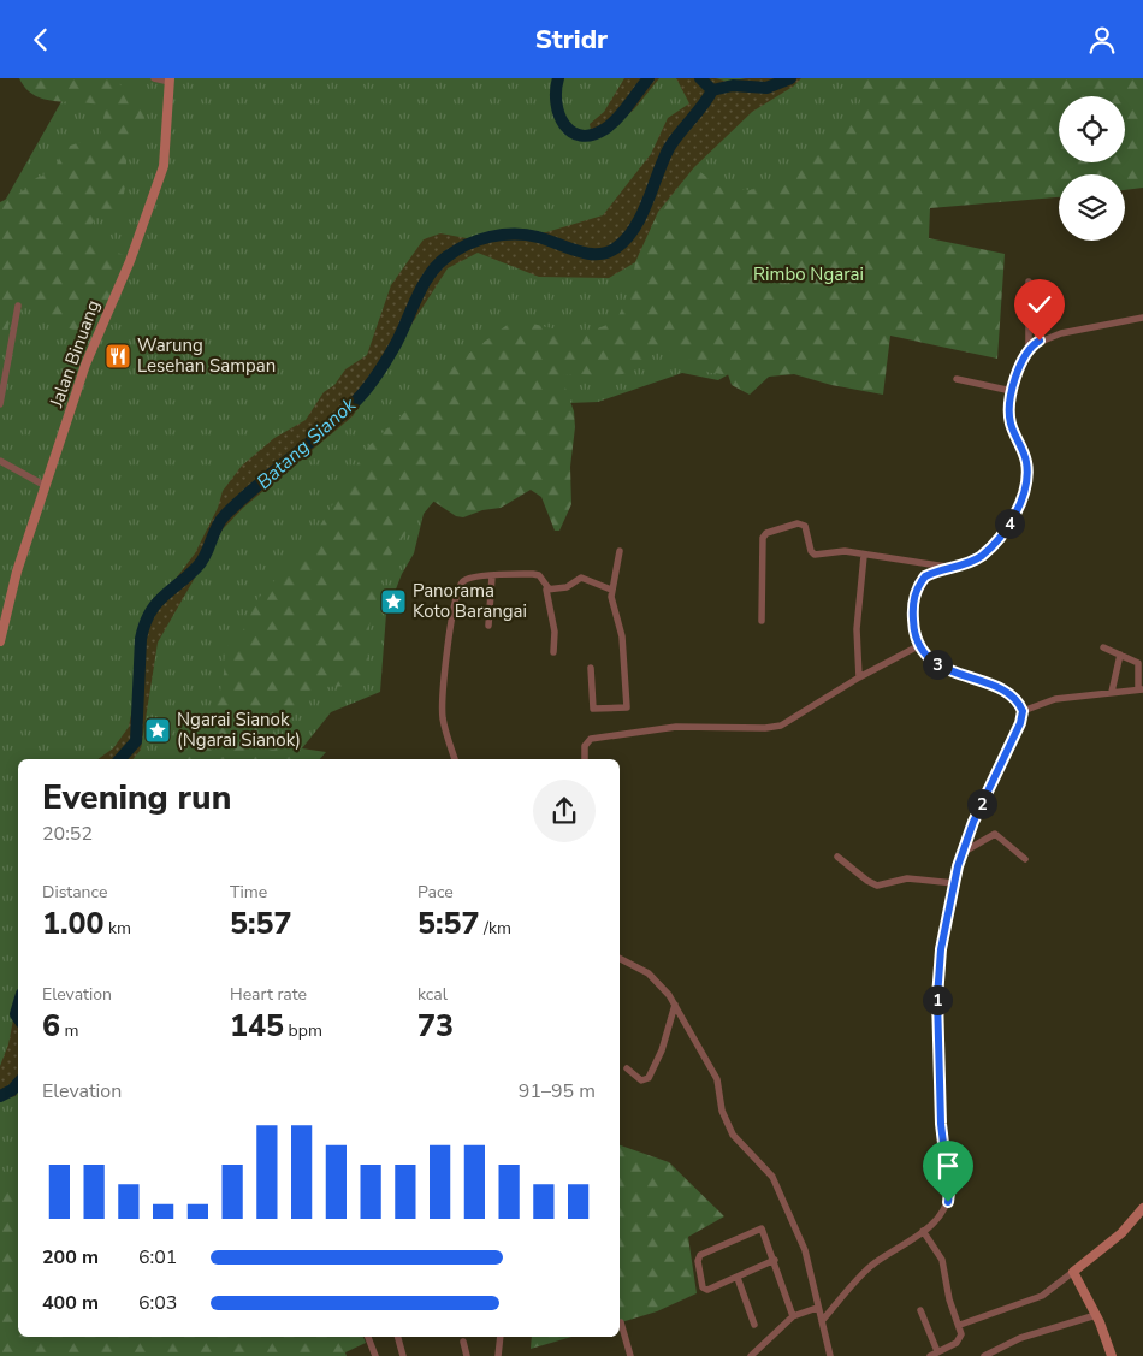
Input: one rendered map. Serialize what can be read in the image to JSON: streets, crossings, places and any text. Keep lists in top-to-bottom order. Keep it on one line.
{"streets":{"main road":["Jalan Binuang"]},"water":["Batang Sianok"],"parks":["Rimbo Ngarai"],"places":{"restaurant":["Warung Lesehan Sampan"],"place":["Panorama Koto Barangai","Ngarai Sianok (Ngarai Sianok)"]},"page":{"header":"Stridr","pins":["4","3","2","1"],"heading":["Evening run","20:52"],"stats":[["Distance","1.00 km"],["Time","5:57"],["Pace","5:57 /km"],["Elevation","6 m"],["Heart rate","145 bpm"],["kcal","73"]],"chart":["Elevation","91–95 m"],"list":[{"name":"200 m","note":"6:01"},{"name":"400 m","note":"6:03"}]}}
